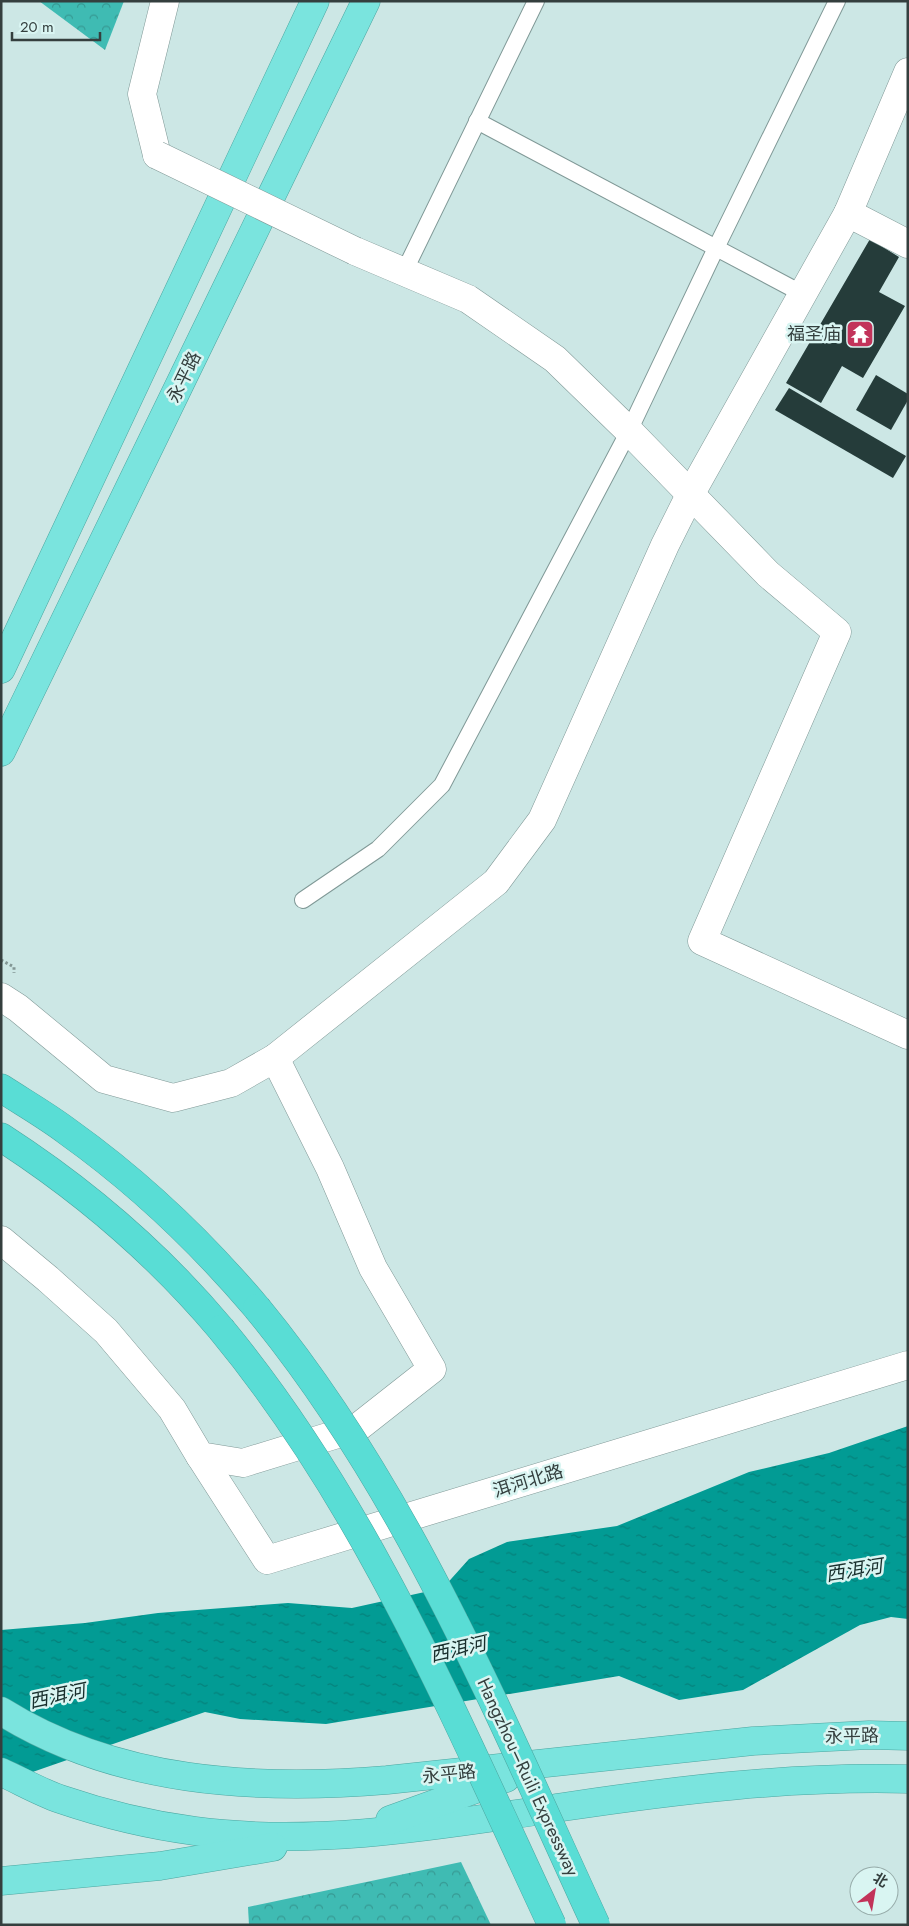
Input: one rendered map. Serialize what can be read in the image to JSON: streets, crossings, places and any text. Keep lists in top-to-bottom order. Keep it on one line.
{"streets":{"highway":["永平路","Hangzhou–Ruili Expressway"],"street":["洱河北路"]},"water":["西洱河"],"places":{"temple":["福圣庙"]},"scale_bar":"20 m","north":"top right"}
